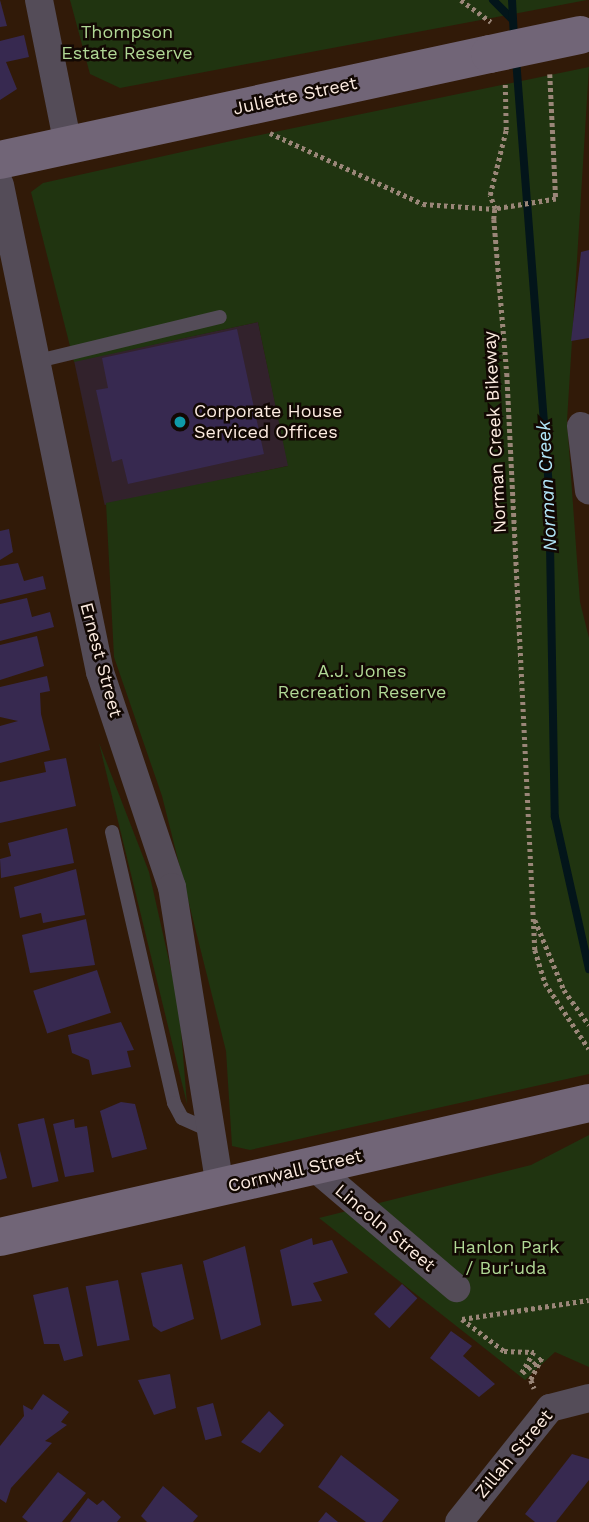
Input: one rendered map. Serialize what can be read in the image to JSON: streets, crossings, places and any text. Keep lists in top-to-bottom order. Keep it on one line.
{"streets":{"main road":["Juliette Street","Cornwall Street"],"street":["Ernest Street","Lincoln Street","Zillah Street"],"path":["Norman Creek Bikeway"]},"crossings":[["Juliette Street","Norman Creek Bikeway"],["Ernest Street","Cornwall Street"],["Cornwall Street","Lincoln Street"]],"water":["Norman Creek"],"parks":["Thompson Estate Reserve","A.J. Jones Recreation Reserve","Hanlon Park / Bur'uda"],"places":["Corporate House Serviced Offices"]}
